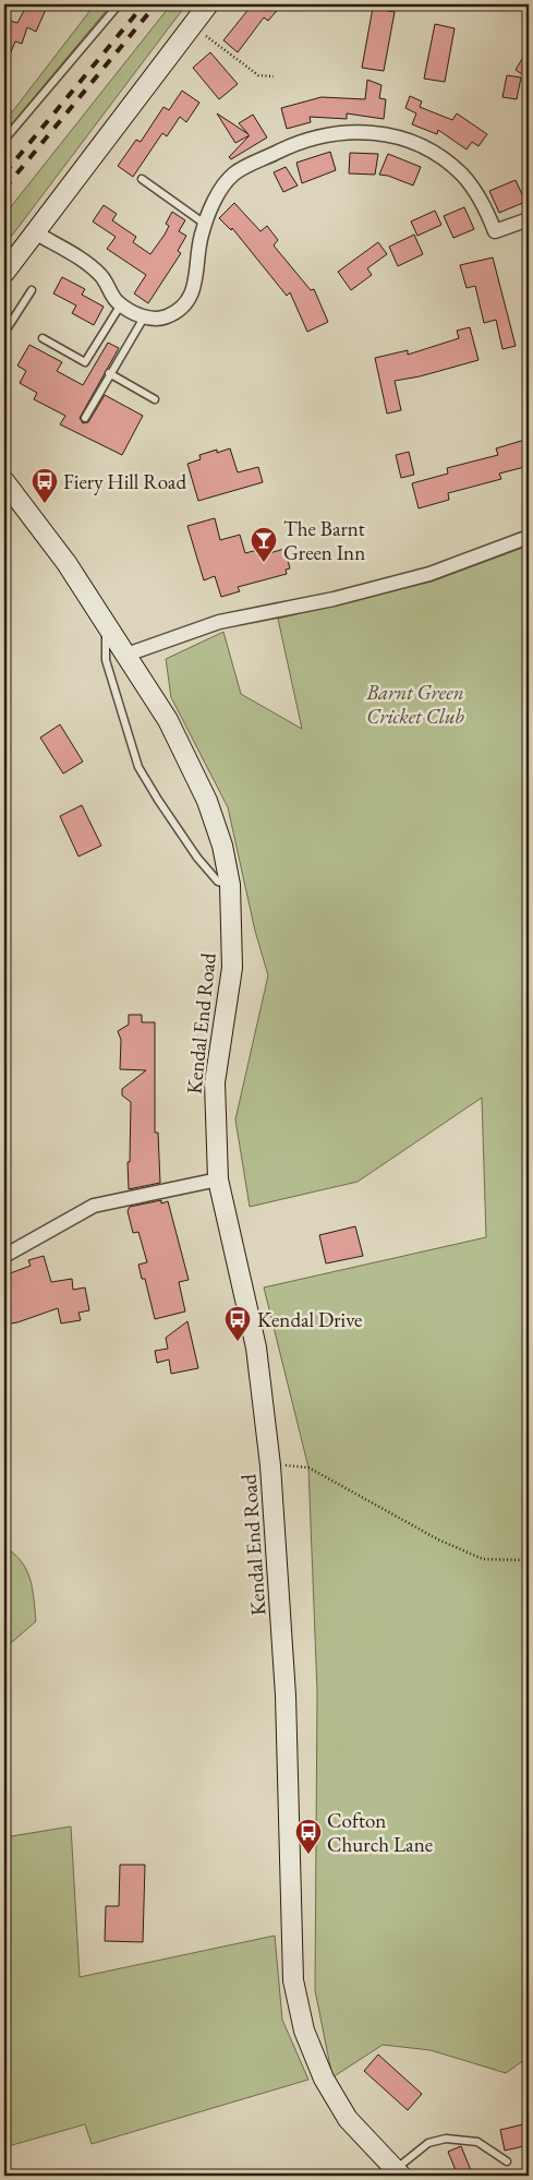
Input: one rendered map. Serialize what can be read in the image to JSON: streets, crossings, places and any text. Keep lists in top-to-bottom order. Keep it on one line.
{"streets":{"main road":["Kendal End Road"]},"parks":["Barnt Green Cricket Club"],"places":{"bus stop":["Fiery Hill Road","Kendal Drive","Cofton Church Lane"],"bar":["The Barnt Green Inn"]}}
